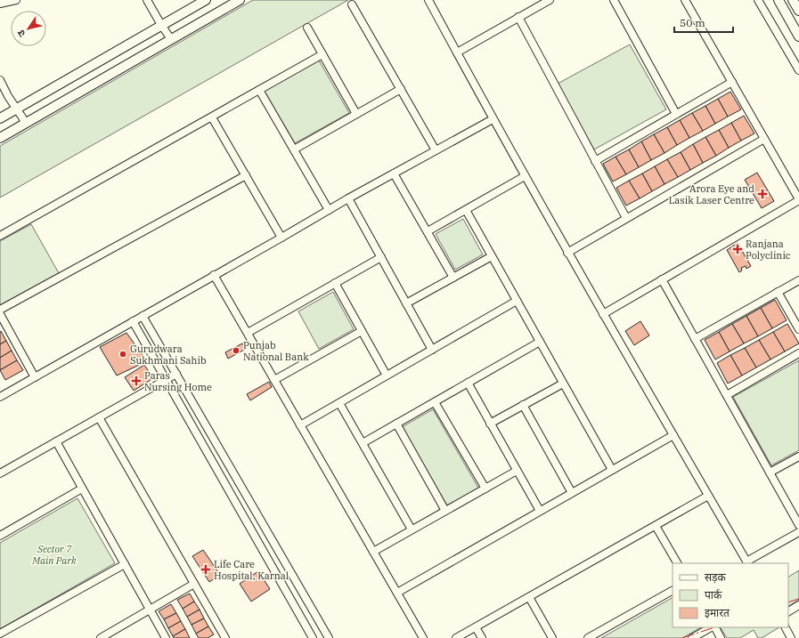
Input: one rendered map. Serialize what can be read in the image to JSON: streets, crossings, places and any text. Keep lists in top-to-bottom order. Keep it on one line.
{"parks":["Sector 7 Main Park"],"places":{"health":["Arora Eye and Lasik Laser Centre","Ranjana Polyclinic","Paras Nursing Home","Life Care Hospital, Karnal"],"other":["Punjab National Bank","Gurudwara Sukhmani Sahib"]},"legend":["सड़क","पार्क","इमारत"],"scale_bar":"50 m","north":"bottom left"}
